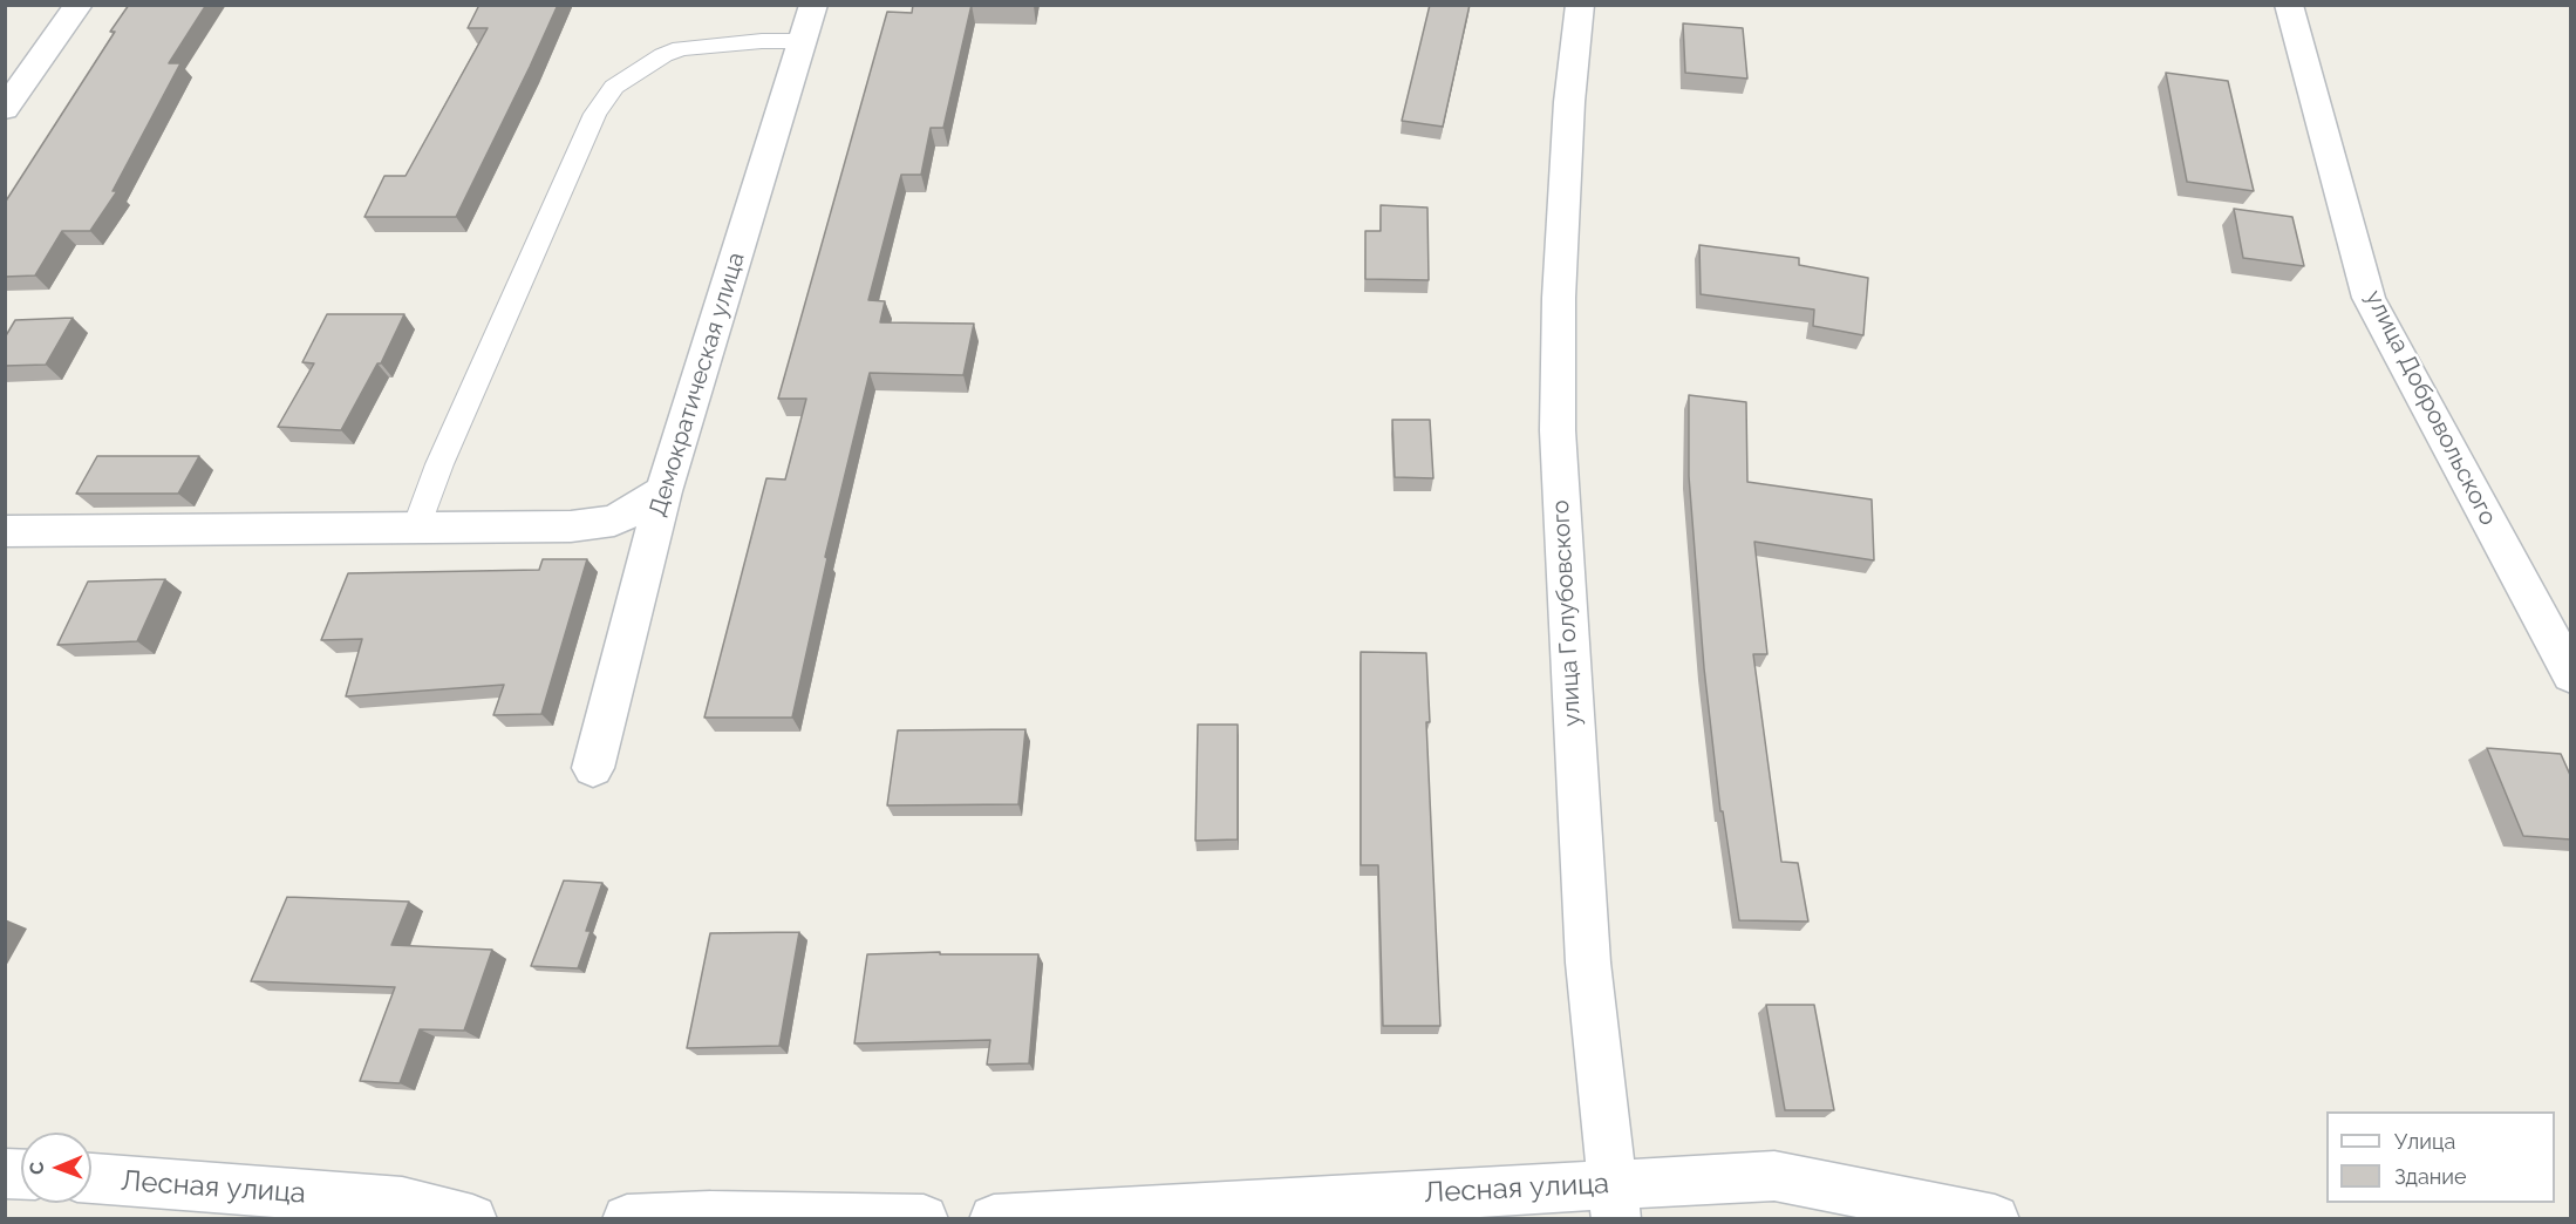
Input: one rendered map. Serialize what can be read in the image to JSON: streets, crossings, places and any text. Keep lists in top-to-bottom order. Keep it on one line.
{"streets":{"street":["Демократическая улица","улица Добровольского","улица Голубовского","Лесная улица"]},"crossings":[["улица Голубовского","Лесная улица"]],"legend":["Улица","Здание"],"north":"left"}
